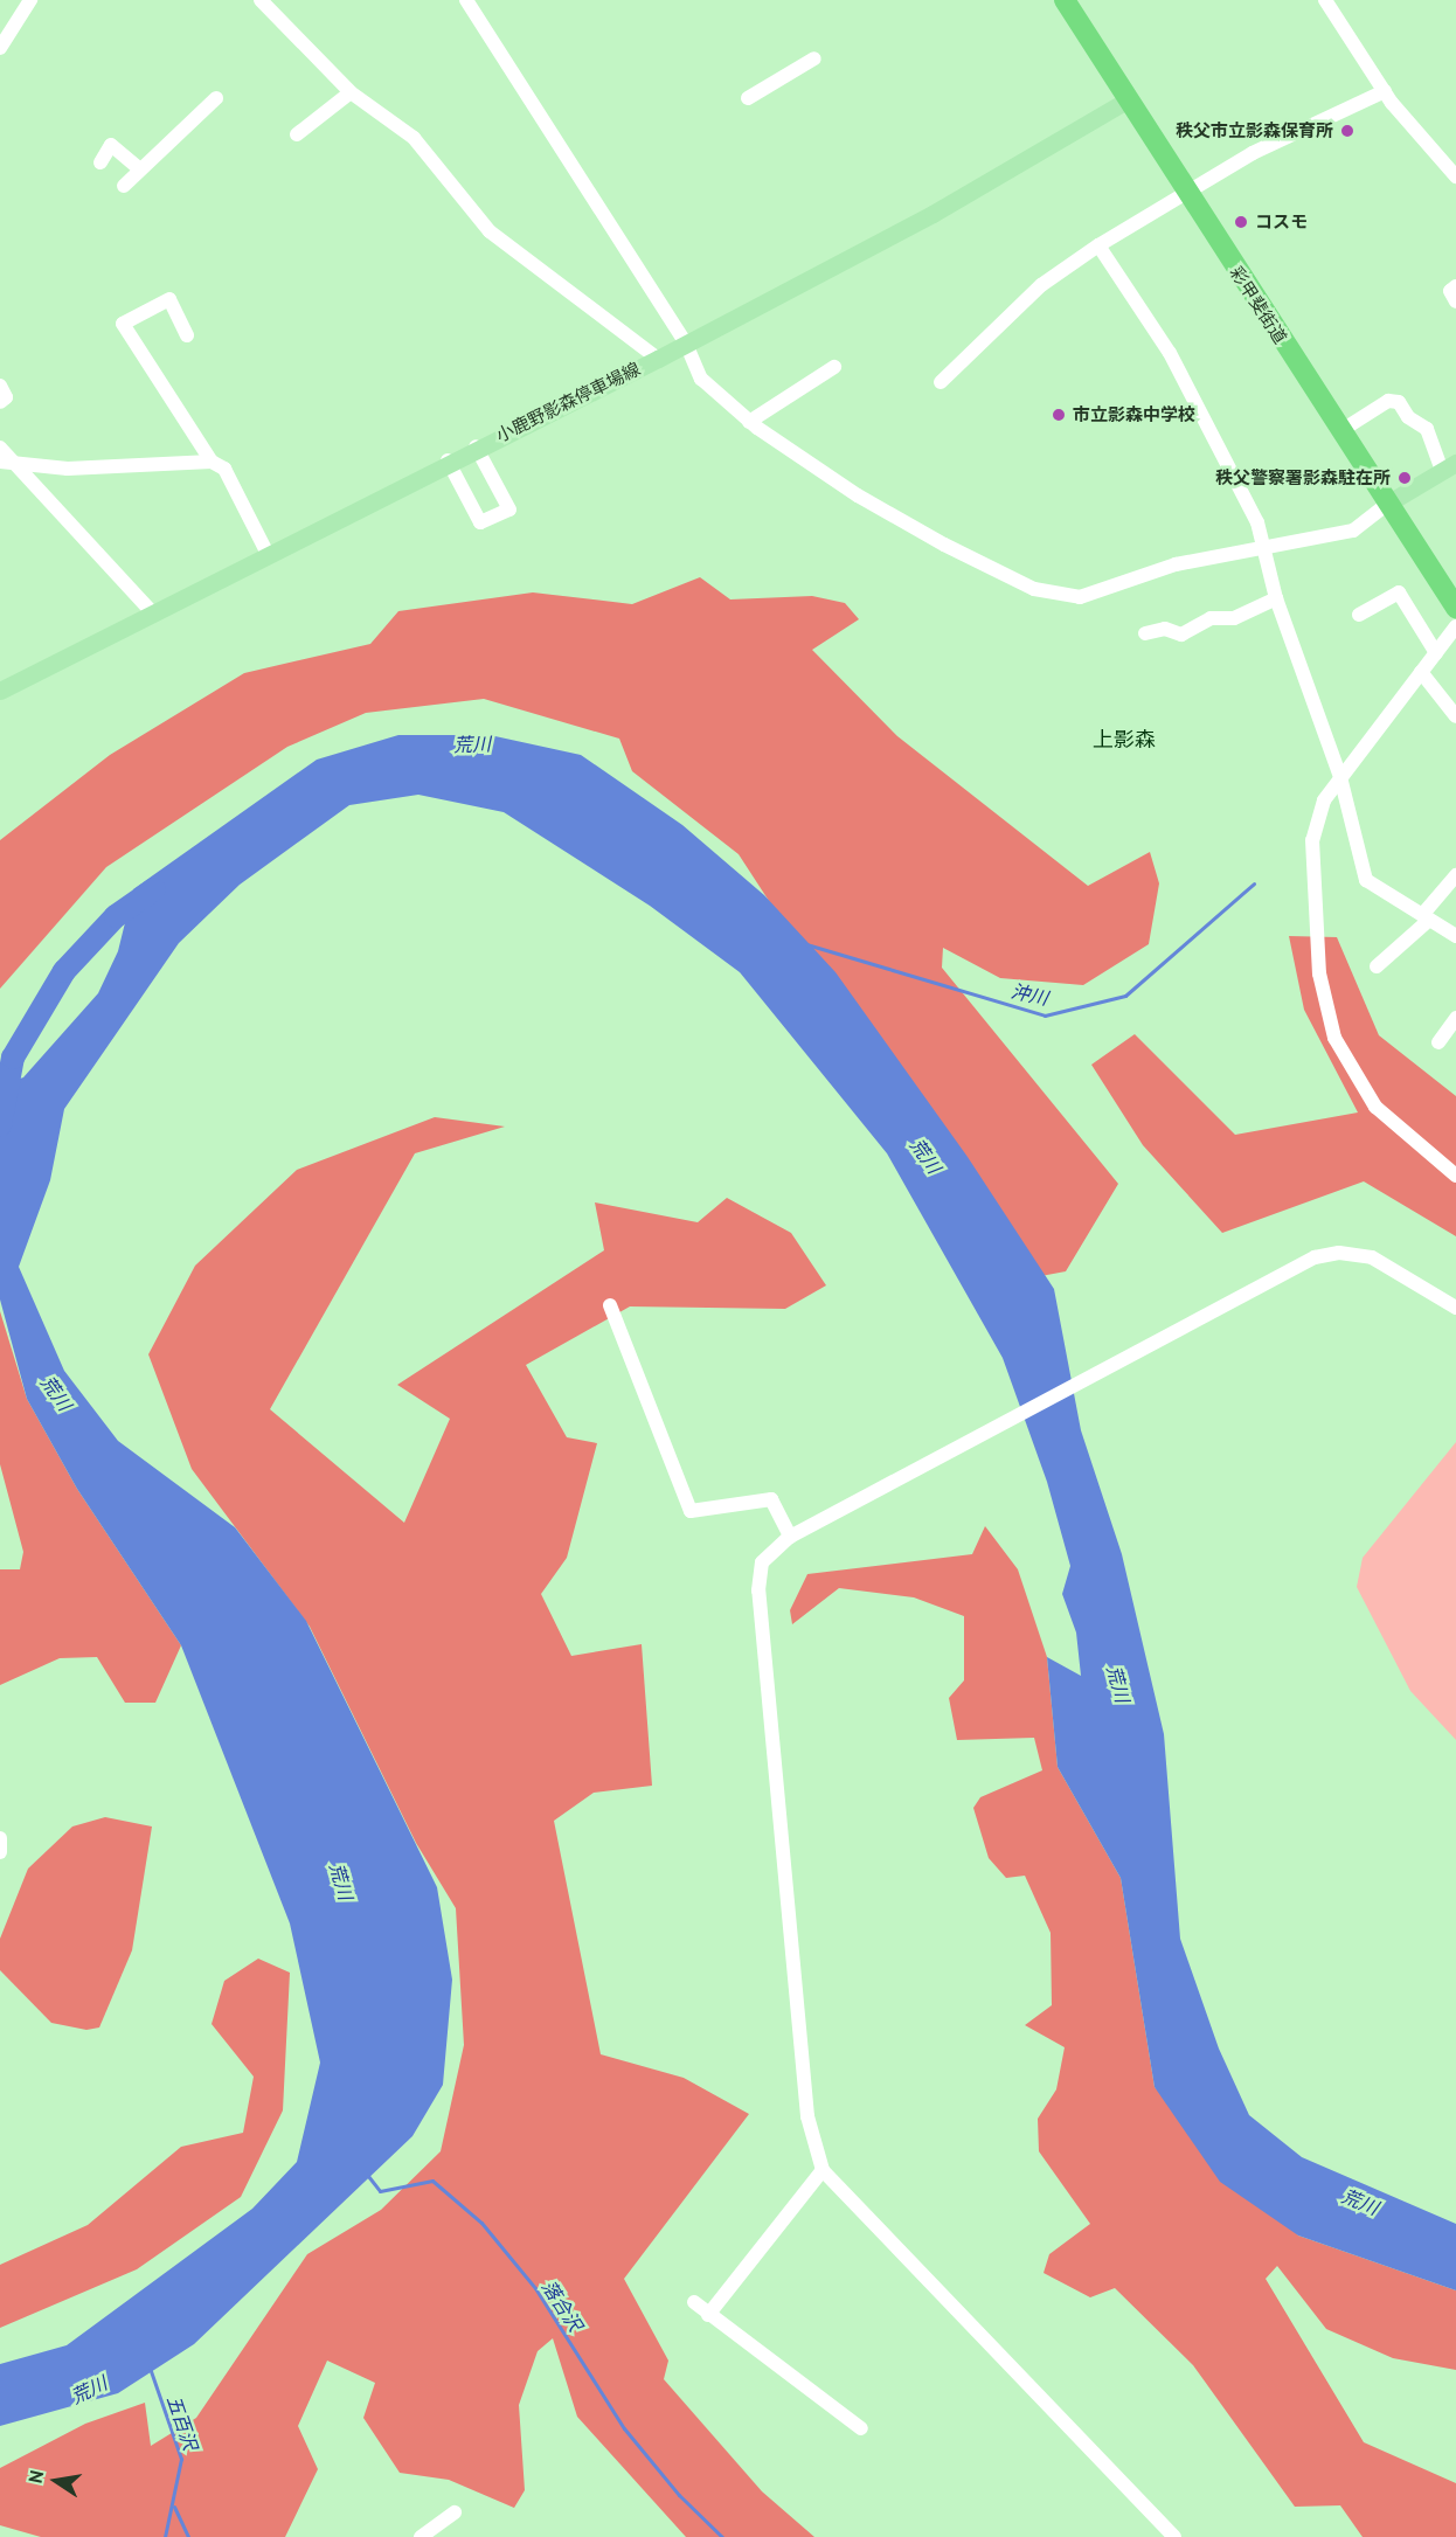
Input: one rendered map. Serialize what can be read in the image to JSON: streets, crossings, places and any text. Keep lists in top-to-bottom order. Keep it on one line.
{"streets":{"highway":["彩甲斐街道"],"main road":["小鹿野影森停車場線"]},"crossings":[["彩甲斐街道","小鹿野影森停車場線"]],"districts":["上影森"],"water":["荒川","沖川","落合沢","五百沢"],"places":["秩父市立影森保育所","コスモ","市立影森中学校","秩父警察署影森駐在所"],"north":"left"}
